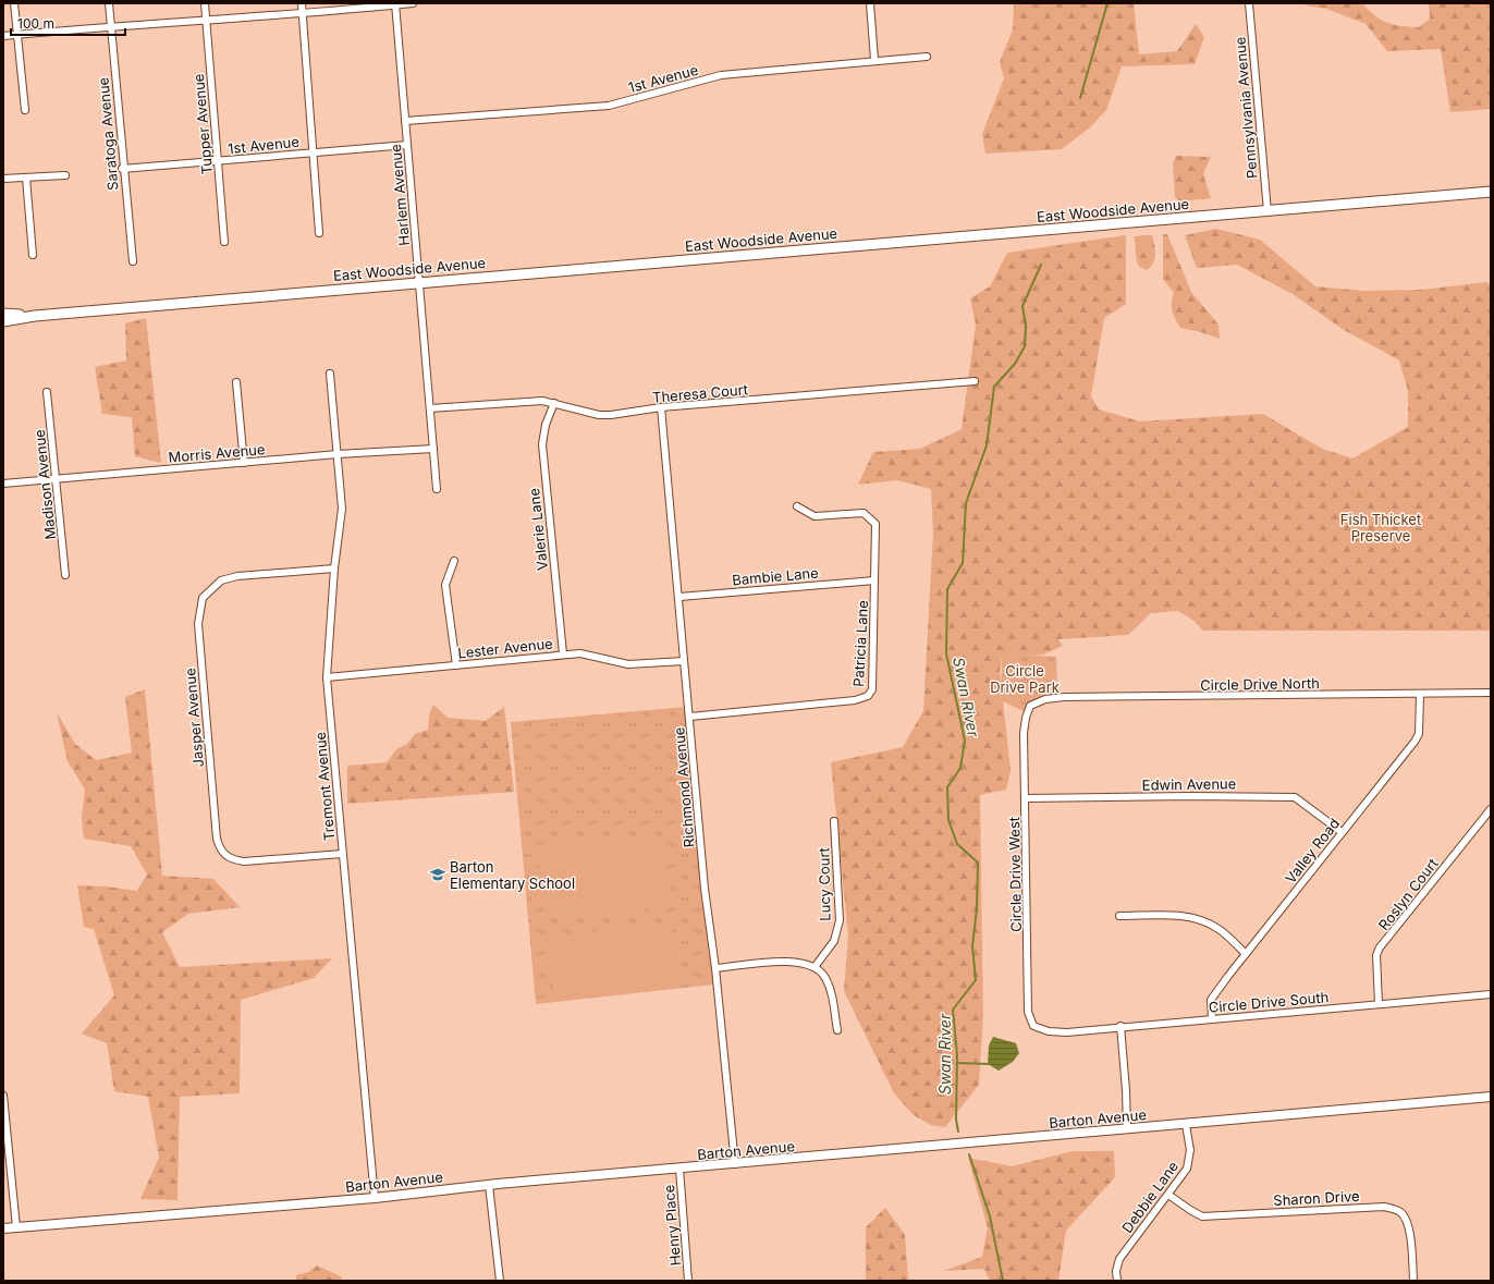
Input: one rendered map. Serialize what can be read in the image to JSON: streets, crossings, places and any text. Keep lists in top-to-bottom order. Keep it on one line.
{"streets":{"main road":["East Woodside Avenue"],"street":["1st Avenue","Pennsylvania Avenue","Tupper Avenue","Saratoga Avenue","Harlem Avenue","Theresa Court","Morris Avenue","Madison Avenue","Valerie Lane","Bambie Lane","Patricia Lane","Lester Avenue","Circle Drive North","Jasper Avenue","Edwin Avenue","Tremont Avenue","Richmond Avenue","Valley Road","Circle Drive West","Lucy Court","Roslyn Court","Circle Drive South","Barton Avenue","Debbie Lane","Sharon Drive","Henry Place"]},"crossings":[["1st Avenue","Tupper Avenue"],["1st Avenue","Saratoga Avenue"],["1st Avenue","Harlem Avenue"],["Pennsylvania Avenue","East Woodside Avenue"],["Harlem Avenue","East Woodside Avenue"],["Harlem Avenue","Theresa Court"],["Harlem Avenue","Morris Avenue"],["Theresa Court","Valerie Lane"],["Theresa Court","Richmond Avenue"],["Morris Avenue","Madison Avenue"],["Morris Avenue","Tremont Avenue"],["Valerie Lane","Lester Avenue"],["Bambie Lane","Patricia Lane"],["Bambie Lane","Richmond Avenue"],["Patricia Lane","Richmond Avenue"],["Lester Avenue","Tremont Avenue"],["Lester Avenue","Richmond Avenue"],["Circle Drive North","Valley Road"],["Circle Drive North","Circle Drive West"],["Jasper Avenue","Tremont Avenue"],["Edwin Avenue","Valley Road"],["Edwin Avenue","Circle Drive West"],["Tremont Avenue","Barton Avenue"],["Richmond Avenue","Barton Avenue"],["Valley Road","Circle Drive South"],["Circle Drive West","Circle Drive South"],["Roslyn Court","Circle Drive South"],["Barton Avenue","Debbie Lane"],["Barton Avenue","Henry Place"],["Debbie Lane","Sharon Drive"]],"water":["Swan River"],"parks":["Fish Thicket Preserve","Circle Drive Park"],"places":{"school or university":["Barton Elementary School"]},"scale_bar":"100 m"}
